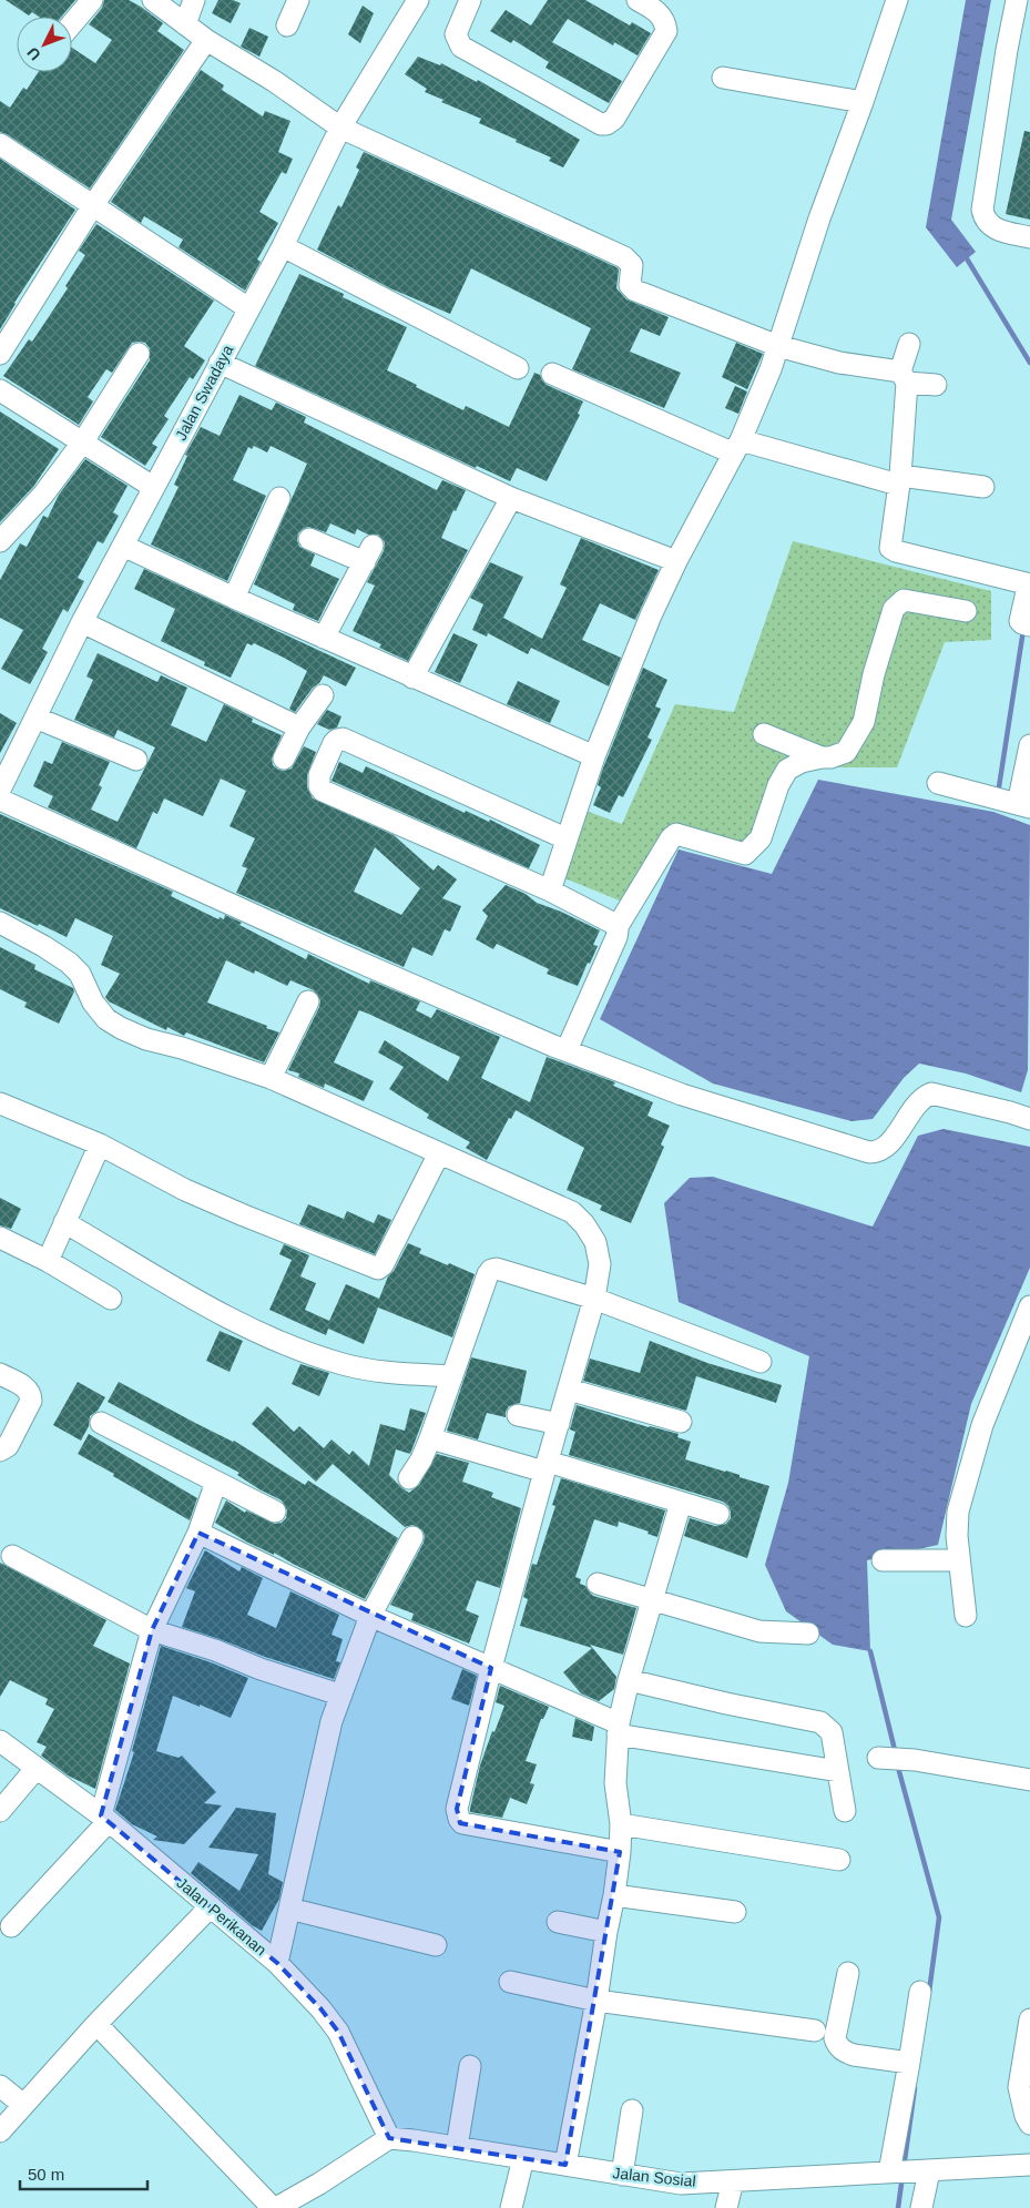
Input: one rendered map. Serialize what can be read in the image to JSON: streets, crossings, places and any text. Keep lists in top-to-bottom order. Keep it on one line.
{"streets":{"street":["Jalan Swadaya","Jalan Perikanan","Jalan Sosial"]},"crossings":[["Jalan Perikanan","Jalan Sosial"]],"scale_bar":"50 m","north":"bottom left"}
